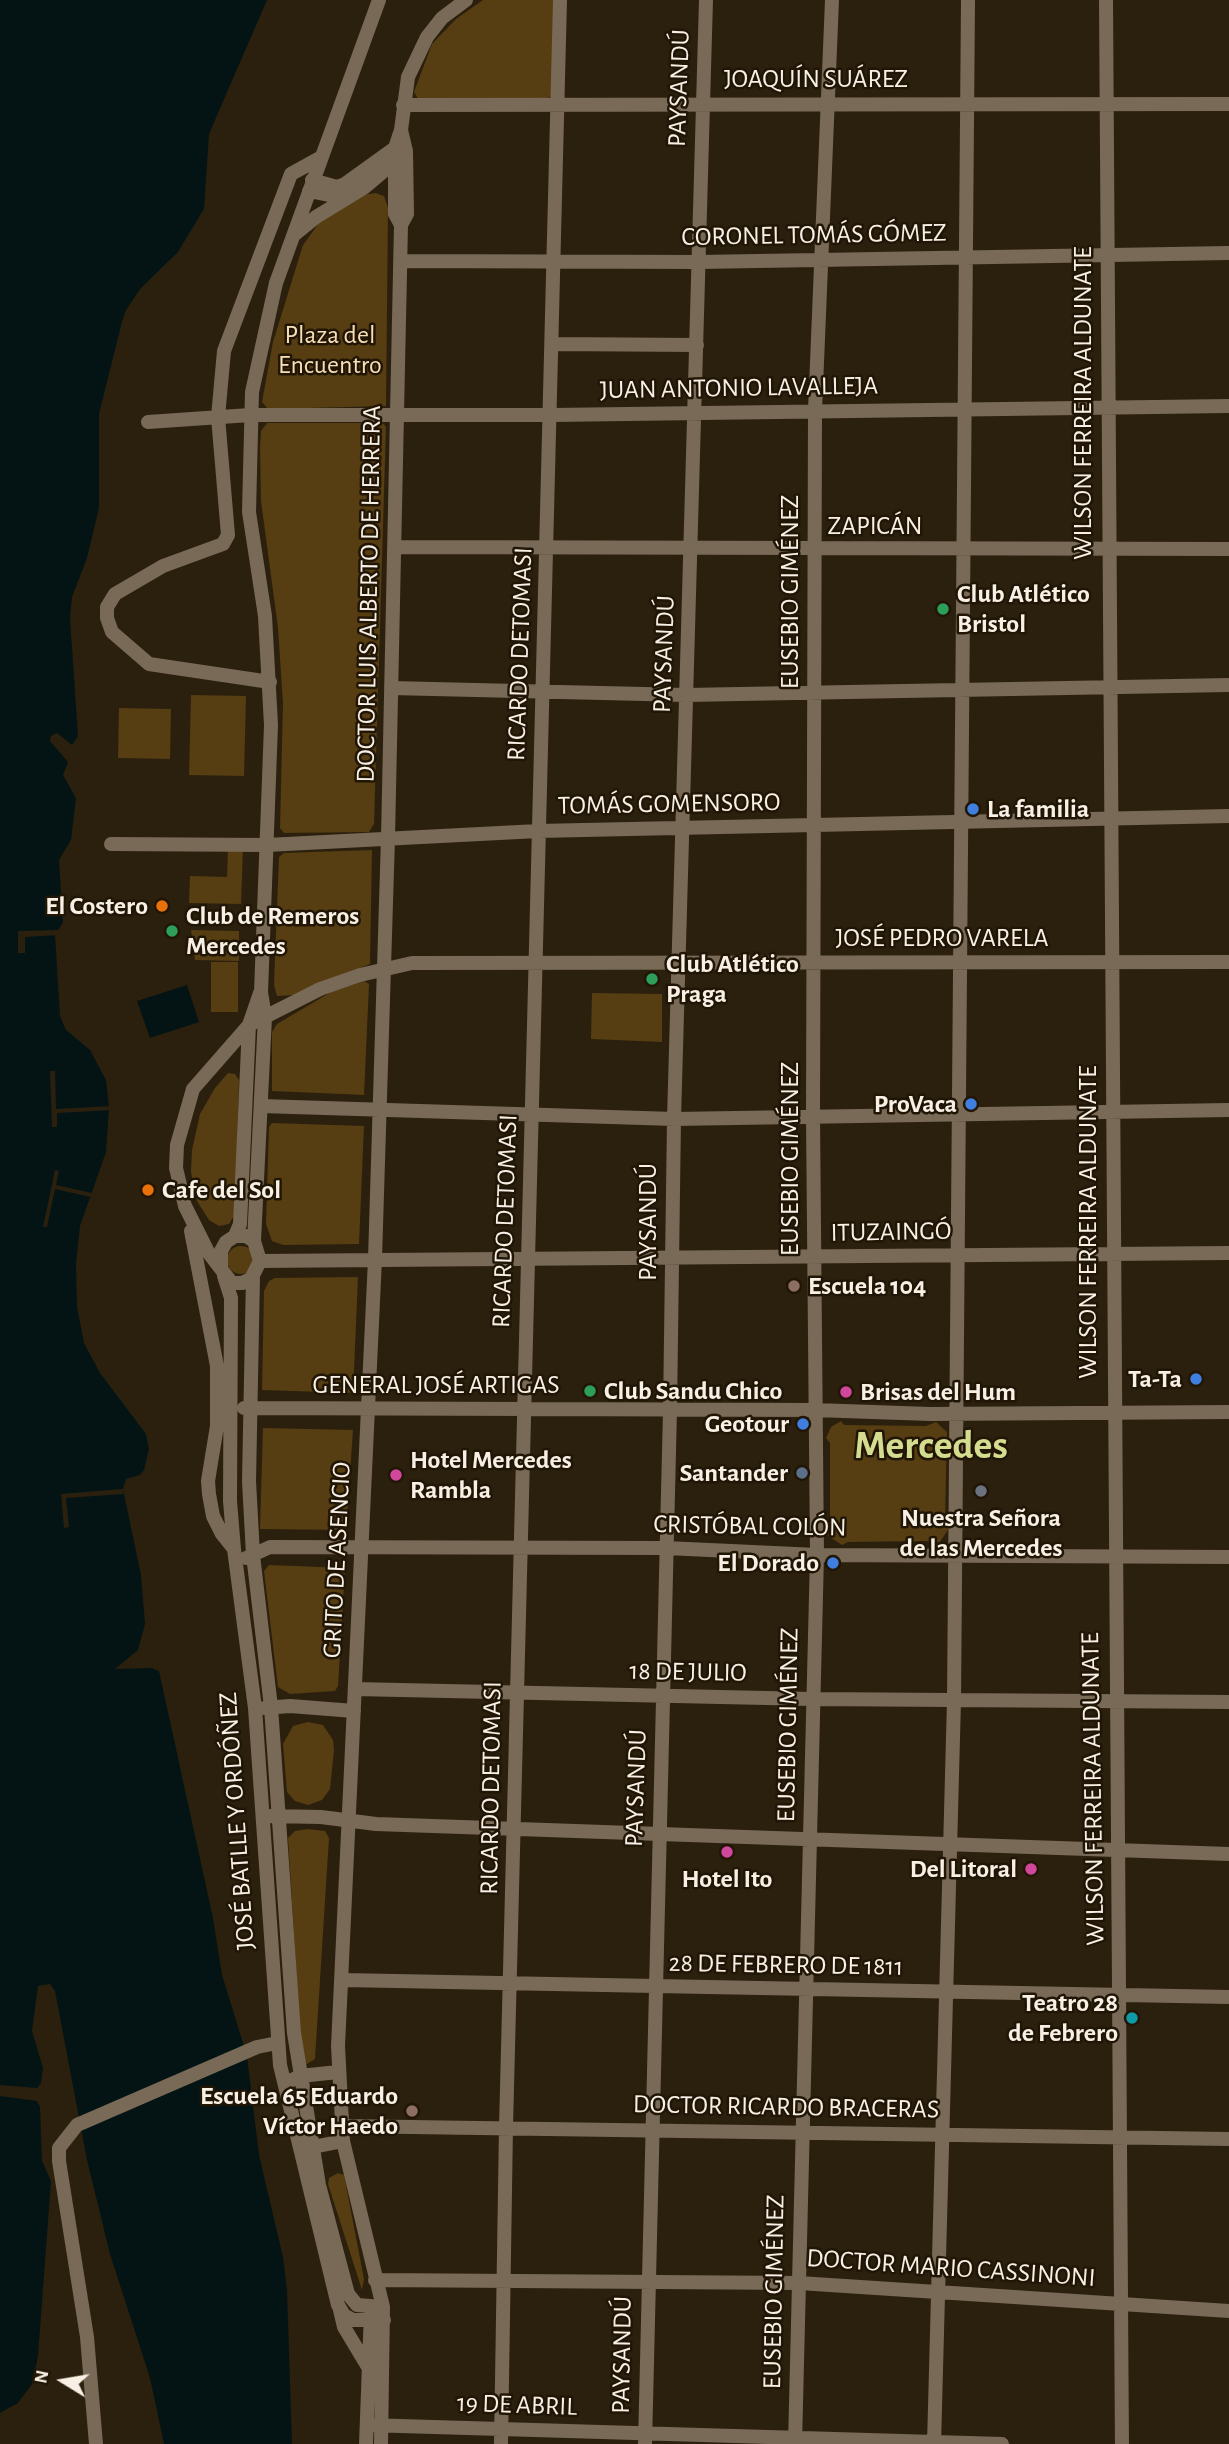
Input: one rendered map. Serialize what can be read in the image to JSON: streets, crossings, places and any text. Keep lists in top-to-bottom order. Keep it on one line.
{"streets":{"street":["JOAQUÍN SUÁREZ","PAYSANDÚ","CORONEL TOMÁS GÓMEZ","JUAN ANTONIO LAVALLEJA","WILSON FERREIRA ALDUNATE","ZAPICÁN","EUSEBIO GIMÉNEZ","DOCTOR LUIS ALBERTO DE HERRERA","RICARDO DETOMASI","TOMÁS GOMENSORO","JOSÉ PEDRO VARELA","ITUZAINGÓ","GENERAL JOSÉ ARTIGAS","CRISTÓBAL COLÓN","GRITO DE ASENCIO","18 DE JULIO","JOSÉ BATLLE Y ORDÓÑEZ","28 DE FEBRERO DE 1811","DOCTOR RICARDO BRACERAS","DOCTOR MARIO CASSINONI","19 DE ABRIL"]},"crossings":[["JOAQUÍN SUÁREZ","PAYSANDÚ"],["JOAQUÍN SUÁREZ","WILSON FERREIRA ALDUNATE"],["JOAQUÍN SUÁREZ","EUSEBIO GIMÉNEZ"],["JOAQUÍN SUÁREZ","DOCTOR LUIS ALBERTO DE HERRERA"],["JOAQUÍN SUÁREZ","RICARDO DETOMASI"],["PAYSANDÚ","CORONEL TOMÁS GÓMEZ"],["PAYSANDÚ","JUAN ANTONIO LAVALLEJA"],["PAYSANDÚ","ZAPICÁN"],["PAYSANDÚ","TOMÁS GOMENSORO"],["PAYSANDÚ","JOSÉ PEDRO VARELA"],["PAYSANDÚ","ITUZAINGÓ"],["PAYSANDÚ","GENERAL JOSÉ ARTIGAS"],["PAYSANDÚ","CRISTÓBAL COLÓN"],["PAYSANDÚ","18 DE JULIO"],["PAYSANDÚ","28 DE FEBRERO DE 1811"],["PAYSANDÚ","DOCTOR RICARDO BRACERAS"],["PAYSANDÚ","DOCTOR MARIO CASSINONI"],["PAYSANDÚ","19 DE ABRIL"],["CORONEL TOMÁS GÓMEZ","WILSON FERREIRA ALDUNATE"],["CORONEL TOMÁS GÓMEZ","EUSEBIO GIMÉNEZ"],["CORONEL TOMÁS GÓMEZ","DOCTOR LUIS ALBERTO DE HERRERA"],["CORONEL TOMÁS GÓMEZ","RICARDO DETOMASI"],["JUAN ANTONIO LAVALLEJA","WILSON FERREIRA ALDUNATE"],["JUAN ANTONIO LAVALLEJA","EUSEBIO GIMÉNEZ"],["JUAN ANTONIO LAVALLEJA","DOCTOR LUIS ALBERTO DE HERRERA"],["JUAN ANTONIO LAVALLEJA","RICARDO DETOMASI"],["WILSON FERREIRA ALDUNATE","ZAPICÁN"],["WILSON FERREIRA ALDUNATE","TOMÁS GOMENSORO"],["WILSON FERREIRA ALDUNATE","JOSÉ PEDRO VARELA"],["WILSON FERREIRA ALDUNATE","ITUZAINGÓ"],["WILSON FERREIRA ALDUNATE","GENERAL JOSÉ ARTIGAS"],["WILSON FERREIRA ALDUNATE","CRISTÓBAL COLÓN"],["WILSON FERREIRA ALDUNATE","18 DE JULIO"],["WILSON FERREIRA ALDUNATE","28 DE FEBRERO DE 1811"],["WILSON FERREIRA ALDUNATE","DOCTOR RICARDO BRACERAS"],["WILSON FERREIRA ALDUNATE","DOCTOR MARIO CASSINONI"],["ZAPICÁN","EUSEBIO GIMÉNEZ"],["ZAPICÁN","DOCTOR LUIS ALBERTO DE HERRERA"],["ZAPICÁN","RICARDO DETOMASI"],["EUSEBIO GIMÉNEZ","TOMÁS GOMENSORO"],["EUSEBIO GIMÉNEZ","JOSÉ PEDRO VARELA"],["EUSEBIO GIMÉNEZ","ITUZAINGÓ"],["EUSEBIO GIMÉNEZ","GENERAL JOSÉ ARTIGAS"],["EUSEBIO GIMÉNEZ","CRISTÓBAL COLÓN"],["EUSEBIO GIMÉNEZ","18 DE JULIO"],["EUSEBIO GIMÉNEZ","28 DE FEBRERO DE 1811"],["EUSEBIO GIMÉNEZ","DOCTOR RICARDO BRACERAS"],["EUSEBIO GIMÉNEZ","DOCTOR MARIO CASSINONI"],["EUSEBIO GIMÉNEZ","19 DE ABRIL"],["DOCTOR LUIS ALBERTO DE HERRERA","TOMÁS GOMENSORO"],["DOCTOR LUIS ALBERTO DE HERRERA","GRITO DE ASENCIO"],["RICARDO DETOMASI","TOMÁS GOMENSORO"],["RICARDO DETOMASI","JOSÉ PEDRO VARELA"],["RICARDO DETOMASI","ITUZAINGÓ"],["RICARDO DETOMASI","GENERAL JOSÉ ARTIGAS"],["RICARDO DETOMASI","CRISTÓBAL COLÓN"],["RICARDO DETOMASI","18 DE JULIO"],["RICARDO DETOMASI","28 DE FEBRERO DE 1811"],["RICARDO DETOMASI","DOCTOR RICARDO BRACERAS"],["RICARDO DETOMASI","DOCTOR MARIO CASSINONI"],["RICARDO DETOMASI","19 DE ABRIL"],["TOMÁS GOMENSORO","GRITO DE ASENCIO"],["JOSÉ PEDRO VARELA","GRITO DE ASENCIO"],["ITUZAINGÓ","GRITO DE ASENCIO"],["ITUZAINGÓ","JOSÉ BATLLE Y ORDÓÑEZ"],["GENERAL JOSÉ ARTIGAS","CRISTÓBAL COLÓN"],["GENERAL JOSÉ ARTIGAS","GRITO DE ASENCIO"],["GENERAL JOSÉ ARTIGAS","JOSÉ BATLLE Y ORDÓÑEZ"],["CRISTÓBAL COLÓN","GRITO DE ASENCIO"],["GRITO DE ASENCIO","18 DE JULIO"],["GRITO DE ASENCIO","JOSÉ BATLLE Y ORDÓÑEZ"],["GRITO DE ASENCIO","28 DE FEBRERO DE 1811"],["GRITO DE ASENCIO","DOCTOR RICARDO BRACERAS"],["GRITO DE ASENCIO","DOCTOR MARIO CASSINONI"],["GRITO DE ASENCIO","19 DE ABRIL"],["JOSÉ BATLLE Y ORDÓÑEZ","DOCTOR RICARDO BRACERAS"]],"districts":["Mercedes"],"parks":["Plaza del Encuentro"],"places":["Club Atlético Bristol","La familia","El Costero","Club de Remeros Mercedes","Club Atlético Praga","ProVaca","Cafe del Sol","Escuela 104","Ta-Ta","Club Sandu Chico","Brisas del Hum","Geotour","Santander","Hotel Mercedes Rambla","Nuestra Señora de las Mercedes","El Dorado","Hotel Ito","Del Litoral","Teatro 28 de Febrero","Escuela 65 Eduardo Víctor Haedo"],"north":"left"}
